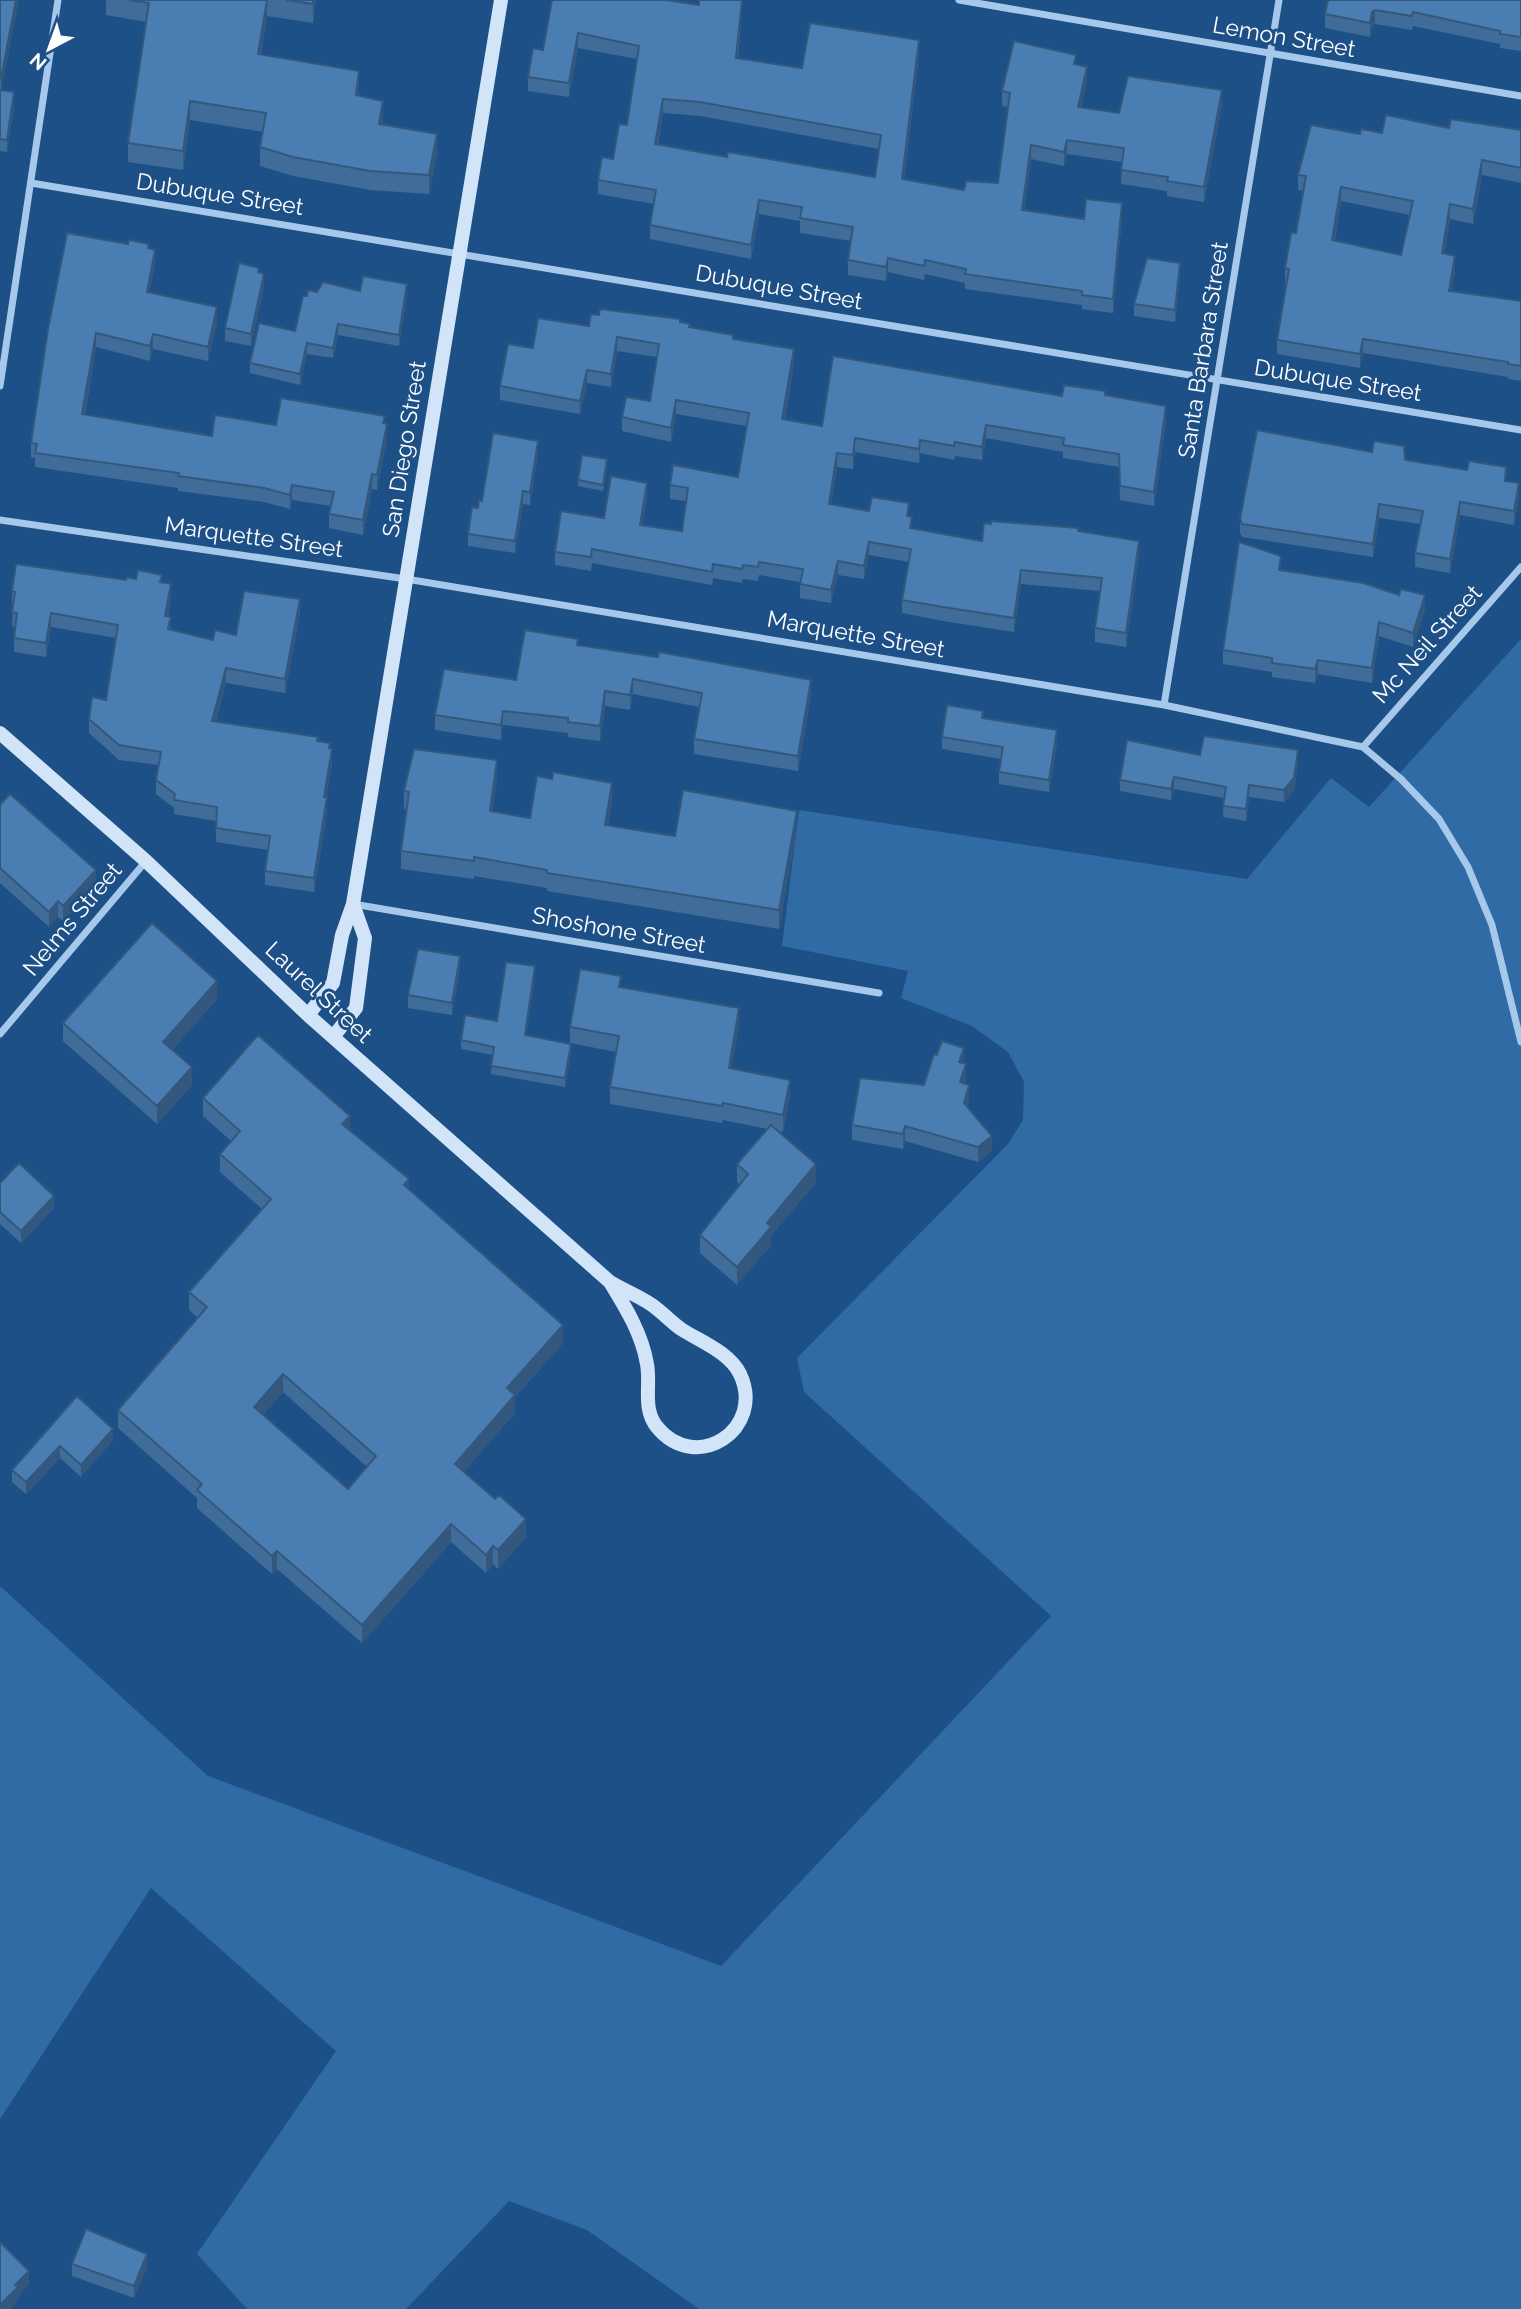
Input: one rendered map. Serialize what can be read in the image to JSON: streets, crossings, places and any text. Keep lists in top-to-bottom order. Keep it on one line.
{"streets":{"street":["Lemon Street","Dubuque Street","Santa Barbara Street","San Diego Street","Marquette Street","Mc Neil Street","Nelms Street","Shoshone Street","Laurel Street"]},"crossings":[["Lemon Street","Santa Barbara Street"],["Dubuque Street","Santa Barbara Street"],["Dubuque Street","San Diego Street"],["Santa Barbara Street","Marquette Street"],["San Diego Street","Marquette Street"],["San Diego Street","Shoshone Street"],["San Diego Street","Laurel Street"],["Marquette Street","Mc Neil Street"],["Nelms Street","Laurel Street"]],"north":"bottom left"}
